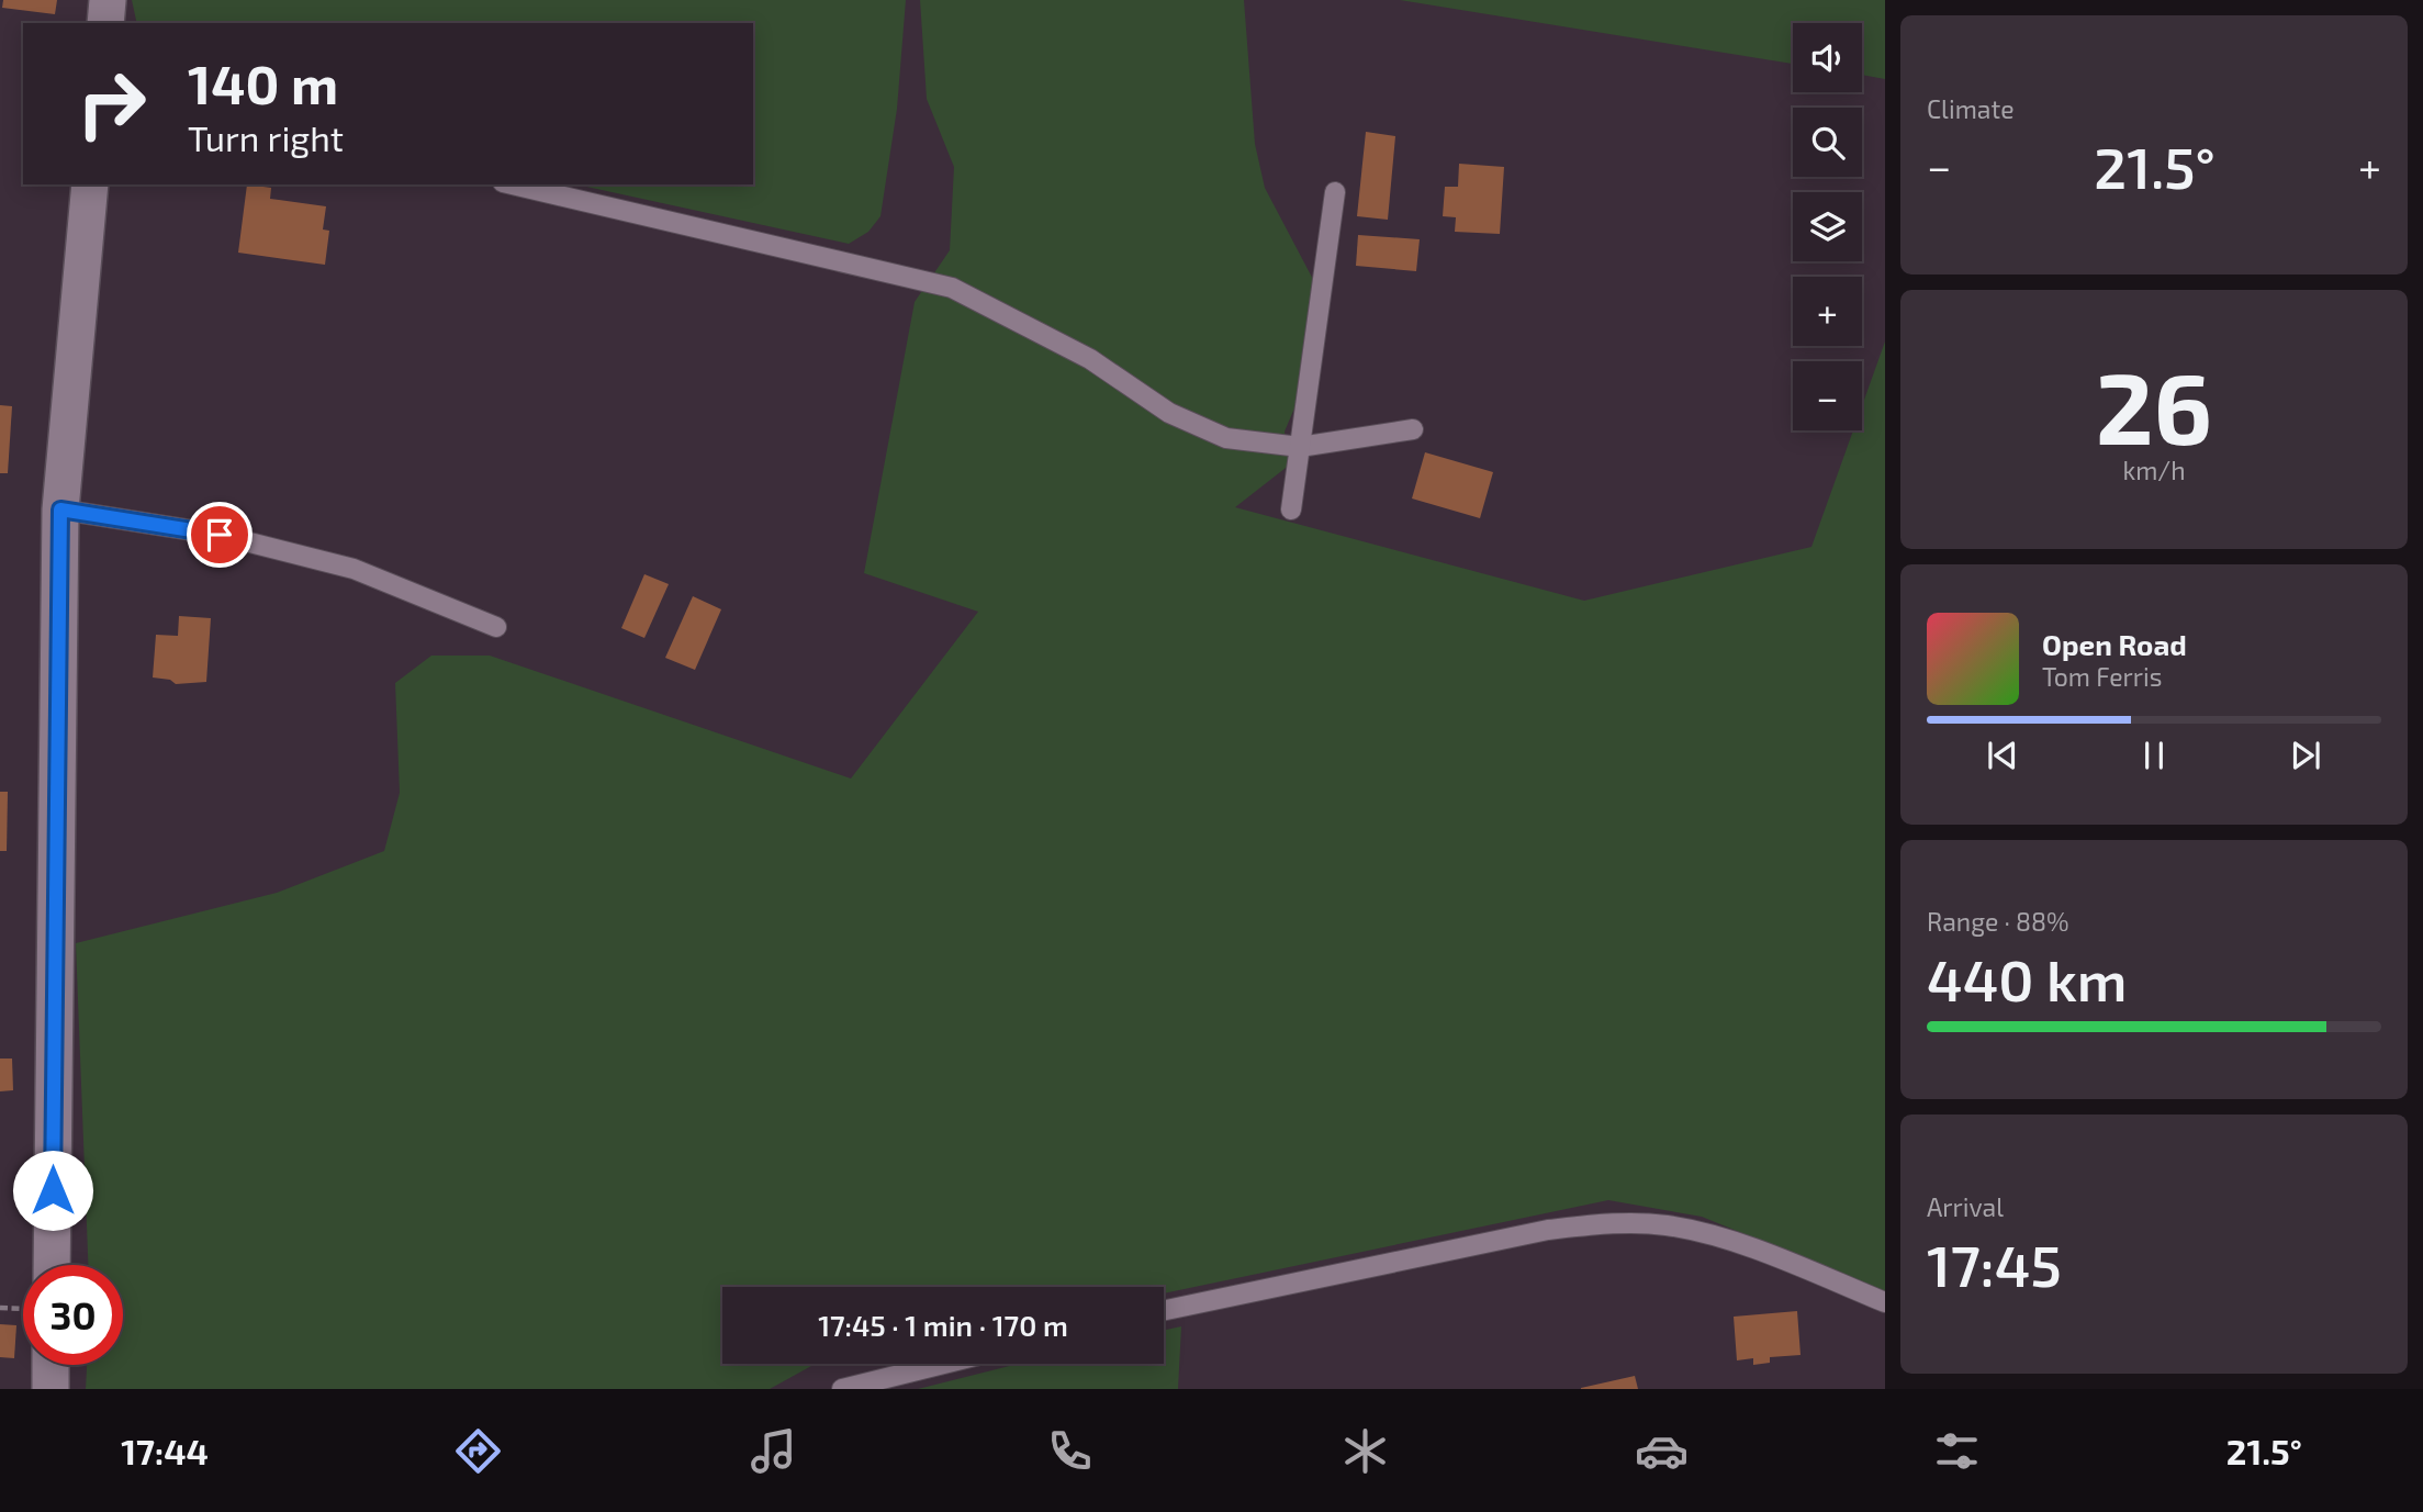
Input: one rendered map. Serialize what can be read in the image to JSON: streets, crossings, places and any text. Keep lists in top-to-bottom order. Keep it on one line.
{"page":{"tile":["Climate",["26","km/h"],["Range · 88%","440 km"],["Arrival","17:45"]],"map_buttons":["+","−"],"turn":["140 m","Turn right"],"heat":["−","21.5°","+"],"song":["Open Road","Tom Ferris"],"limit":"30","trip":"17:45 · 1 min · 170 m","tabs":["17:44","21.5°"]}}
